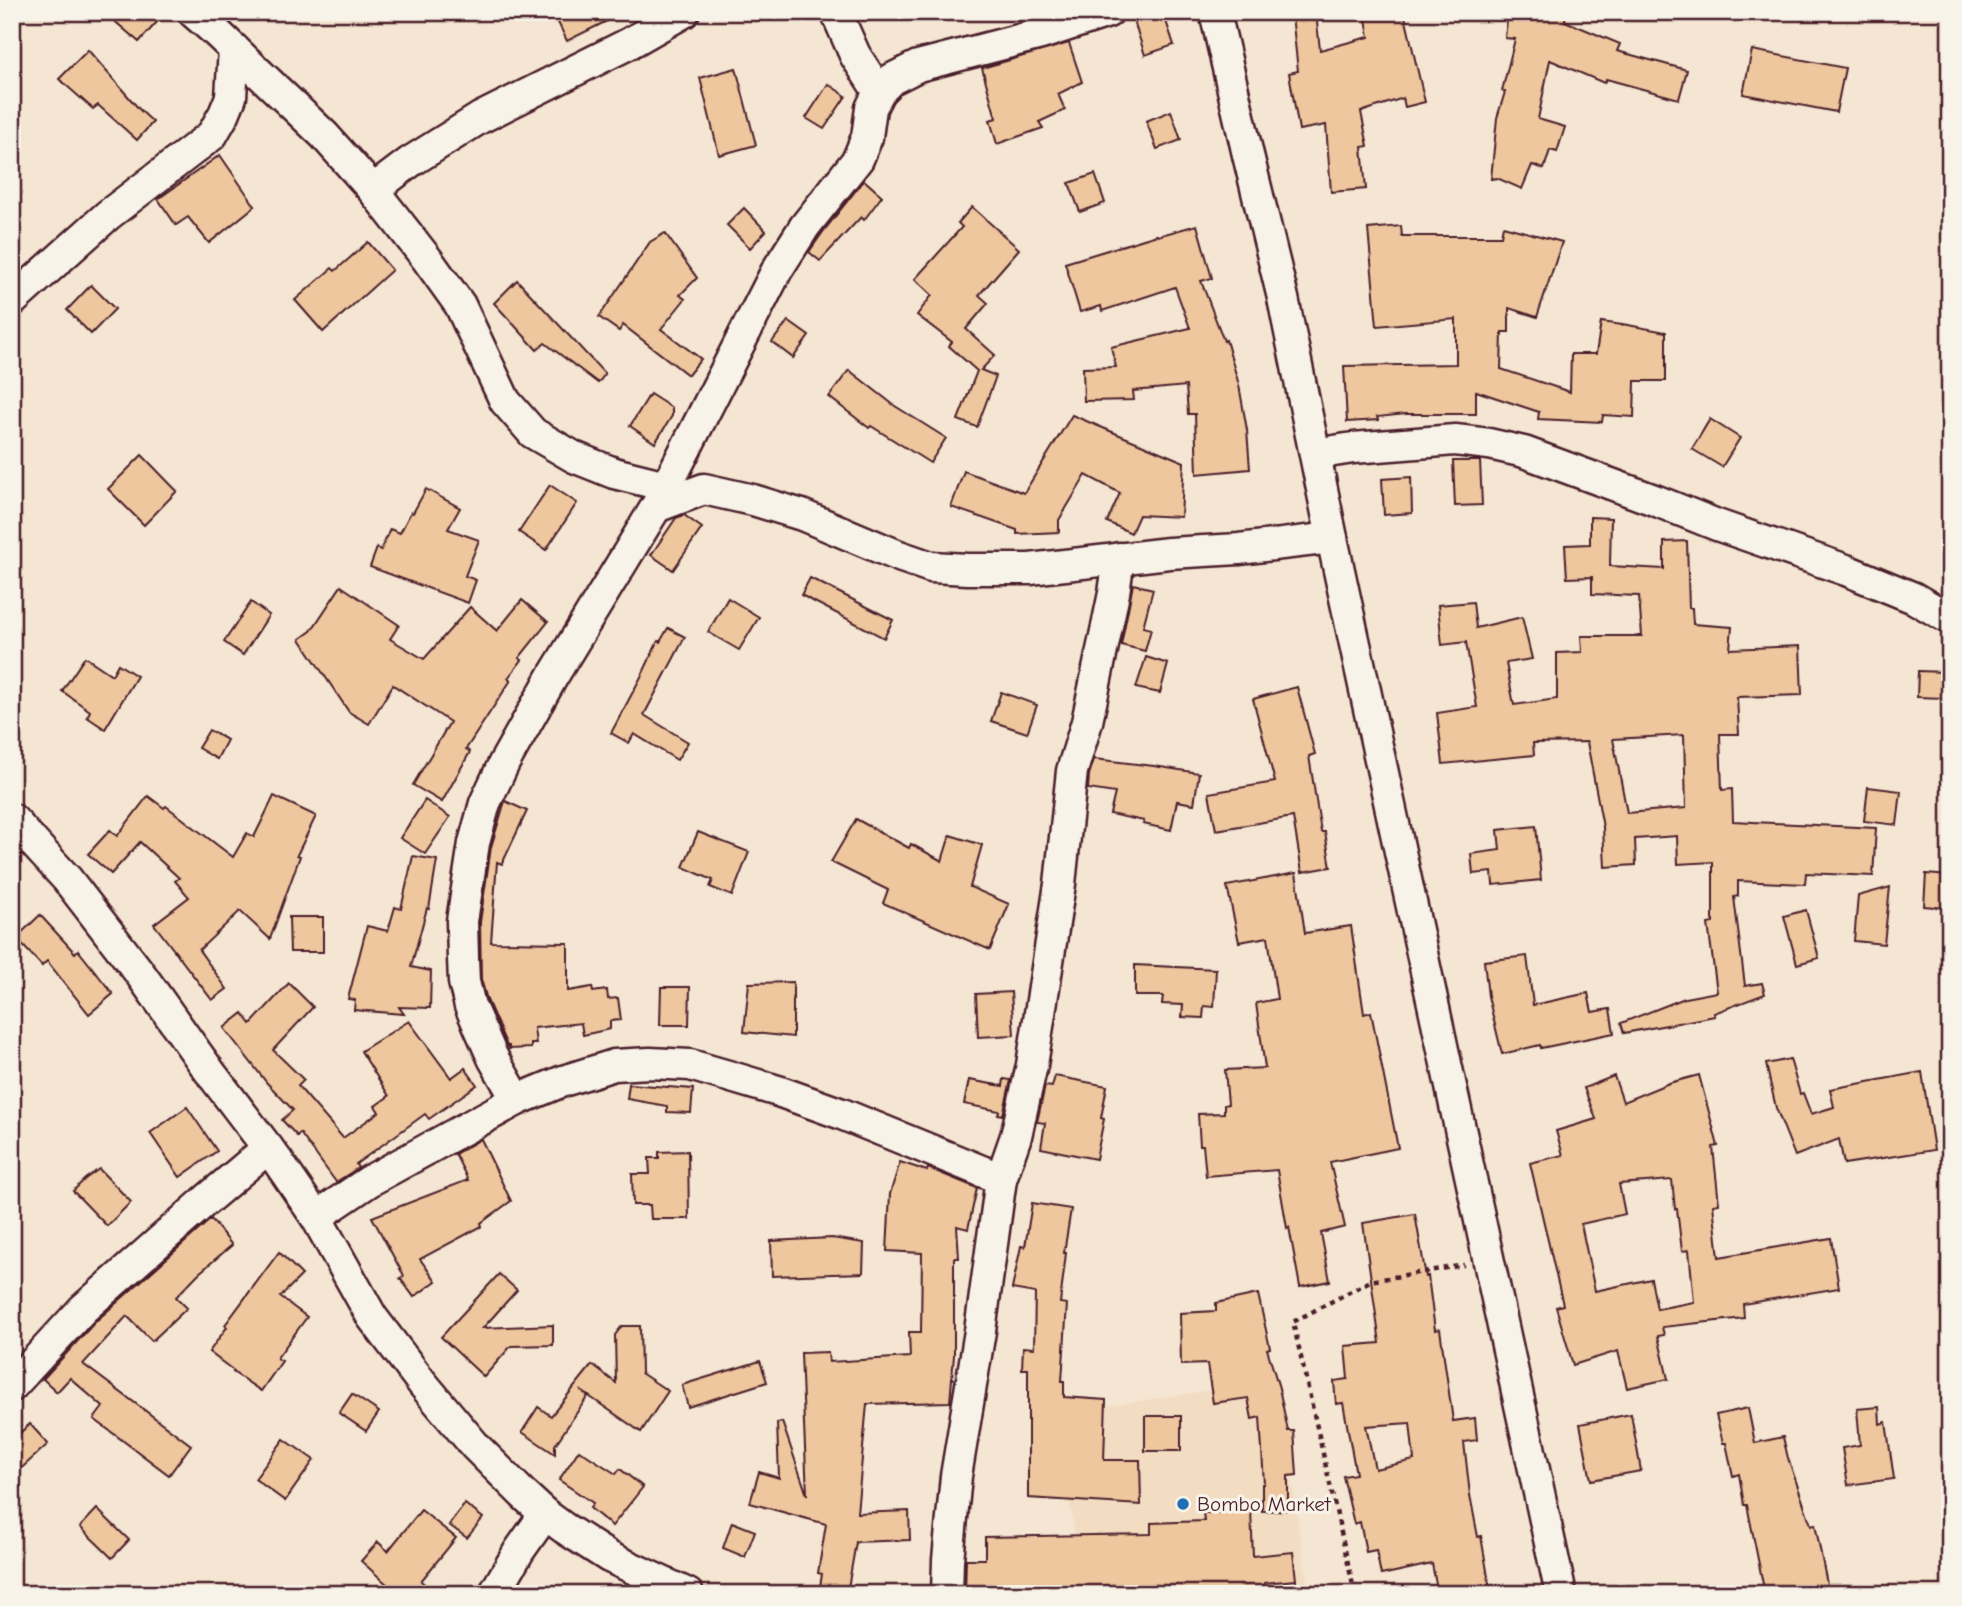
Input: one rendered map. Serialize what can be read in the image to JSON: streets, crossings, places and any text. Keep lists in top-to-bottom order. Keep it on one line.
{"places":["Bombo Market"]}
